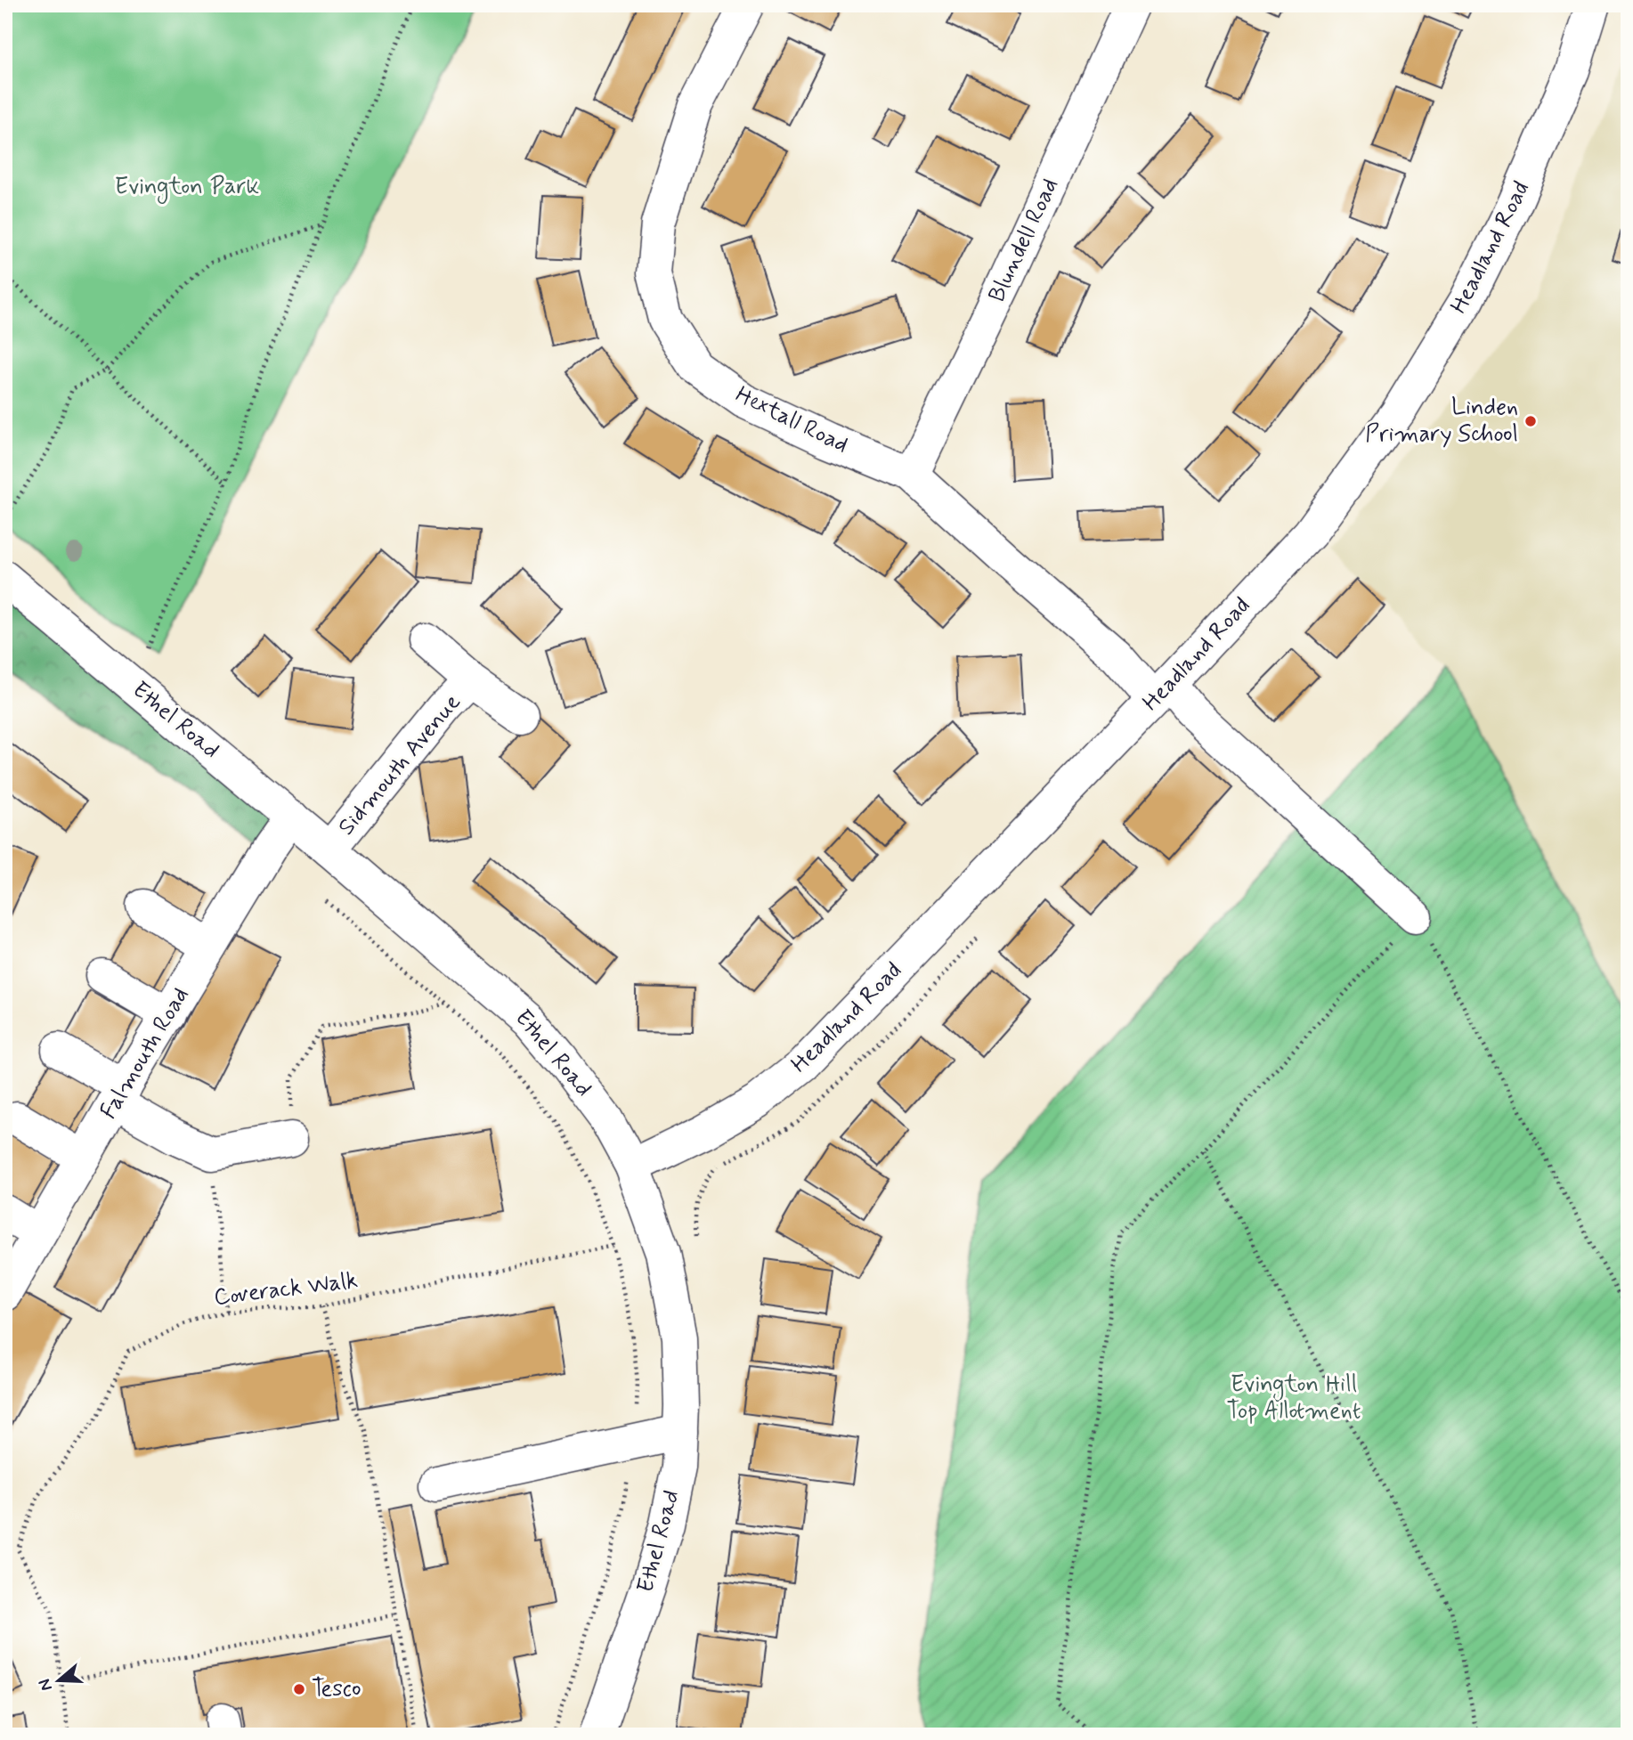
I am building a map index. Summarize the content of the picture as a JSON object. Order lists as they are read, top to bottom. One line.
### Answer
{"streets":{"street":["Blundell Road","Headland Road","Hextall Road","Ethel Road","Sidmouth Avenue","Falmouth Road"],"path":["Coverack Walk"]},"crossings":[["Blundell Road","Hextall Road"],["Headland Road","Hextall Road"],["Headland Road","Ethel Road"],["Ethel Road","Sidmouth Avenue"],["Ethel Road","Falmouth Road"]],"parks":["Evington Park","Evington Hill Top Allotment"],"places":["Linden Primary School","Tesco"],"north":"left"}
